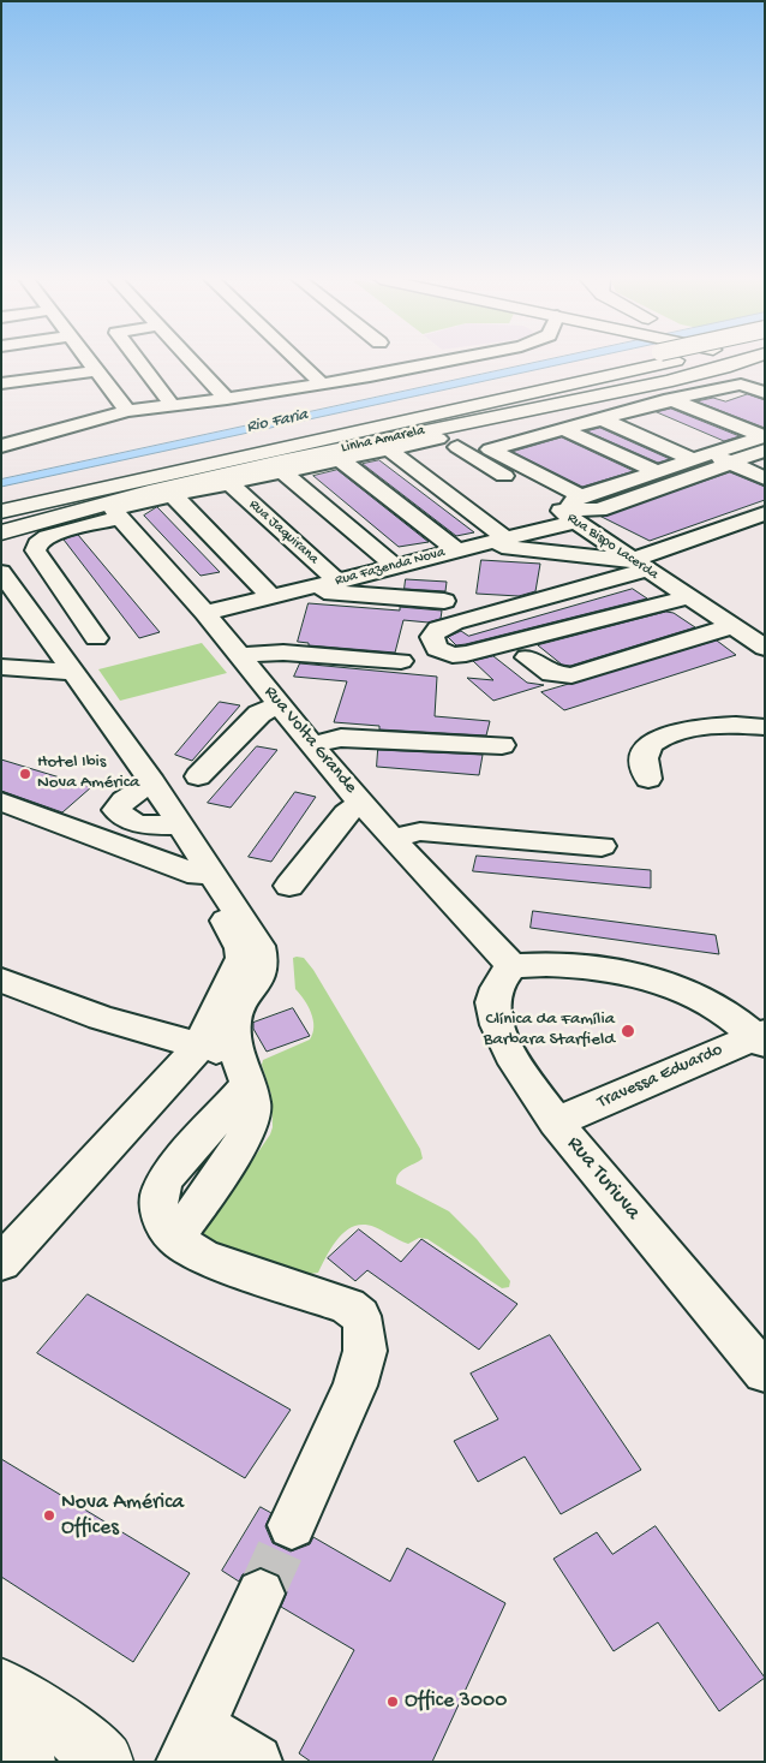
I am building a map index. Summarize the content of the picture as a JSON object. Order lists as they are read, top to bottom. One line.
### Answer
{"streets":{"main road":["Linha Amarela"],"street":["Rua Jaquirana","Rua Bispo Lacerda","Rua Fazenda Nova","Rua Volta Grande","Travessa Eduardo","Rua Turiuva"]},"crossings":[["Rua Jaquirana","Rua Fazenda Nova"],["Rua Bispo Lacerda","Rua Fazenda Nova"],["Rua Fazenda Nova","Rua Volta Grande"],["Rua Volta Grande","Rua Turiuva"],["Travessa Eduardo","Rua Turiuva"]],"water":["Rio Faria"],"places":["Hotel Ibis Nova América","Clínica da Família Barbara Starfield","Nova América Offices","Office 3000"]}
